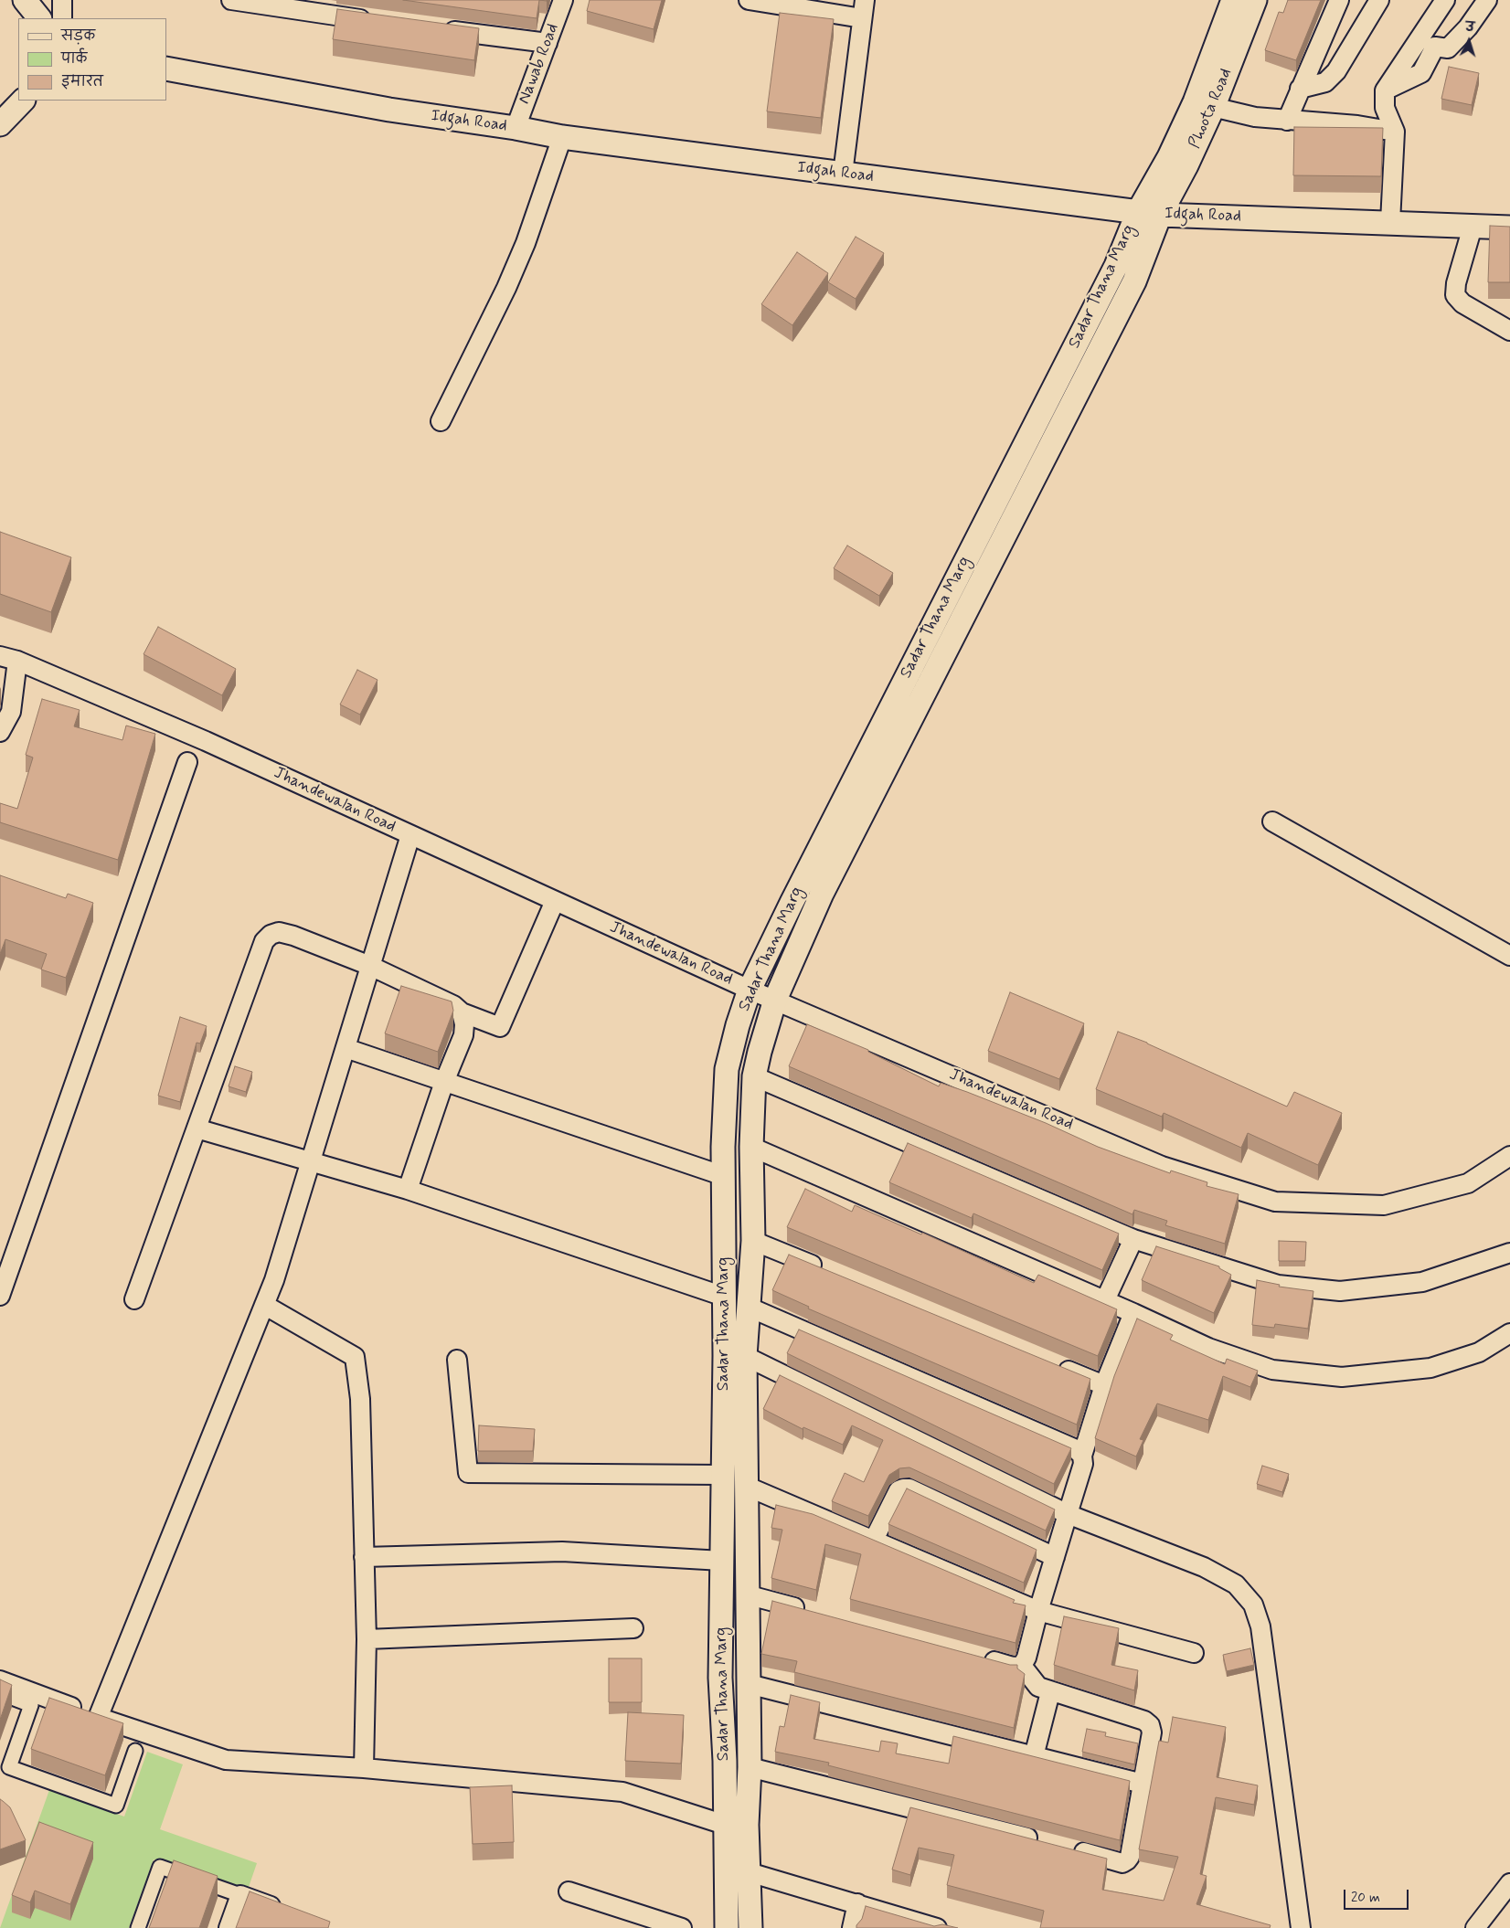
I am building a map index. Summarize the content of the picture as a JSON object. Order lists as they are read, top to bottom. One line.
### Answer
{"streets":{"street":["Nawab Road","Phoota Road","Idgah Road","Sadar Thana Marg","Jhandewalan Road"]},"crossings":[["Nawab Road","Idgah Road"],["Phoota Road","Idgah Road"],["Phoota Road","Sadar Thana Marg"],["Idgah Road","Sadar Thana Marg"],["Sadar Thana Marg","Jhandewalan Road"]],"legend":["सड़क","पार्क","इमारत"],"scale_bar":"20 m","north":"top"}
